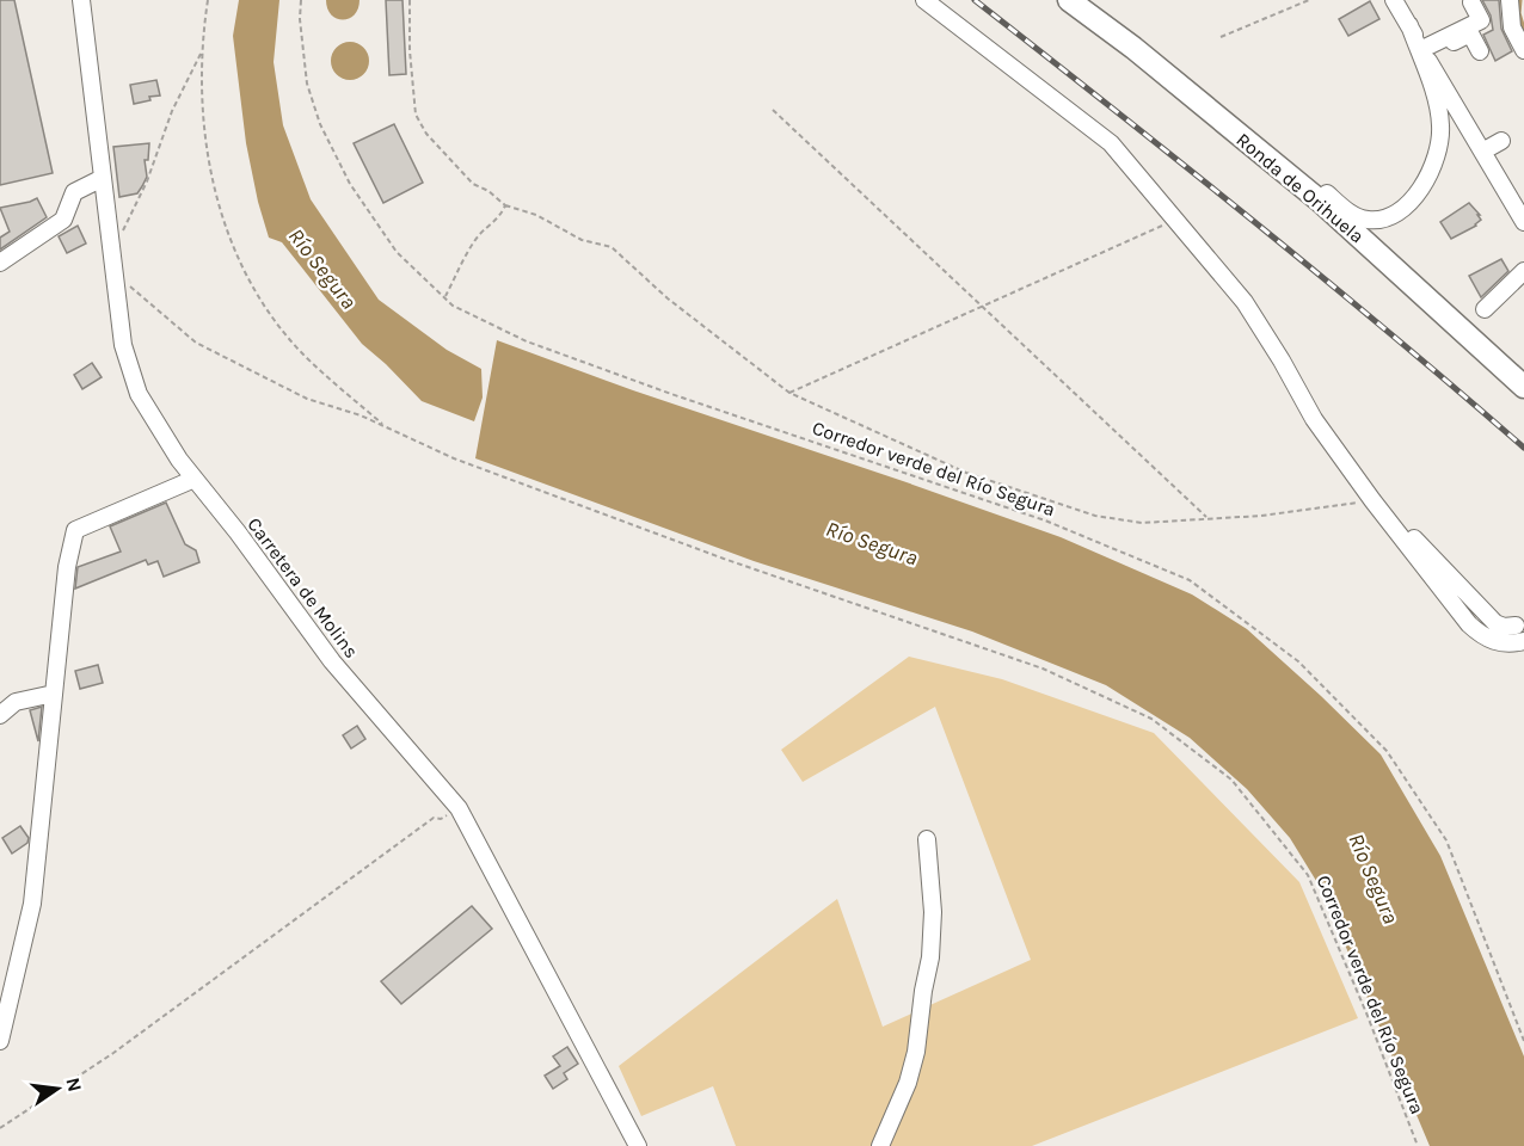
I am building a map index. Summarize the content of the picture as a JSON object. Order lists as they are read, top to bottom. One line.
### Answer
{"streets":{"main road":["Ronda de Orihuela"],"street":["Carretera de Molins"],"path":["Corredor verde del Río Segura"]},"crossings":[["Corredor verde del Río Segura","Carretera de Molins"]],"water":["Río Segura"],"north":"right"}
